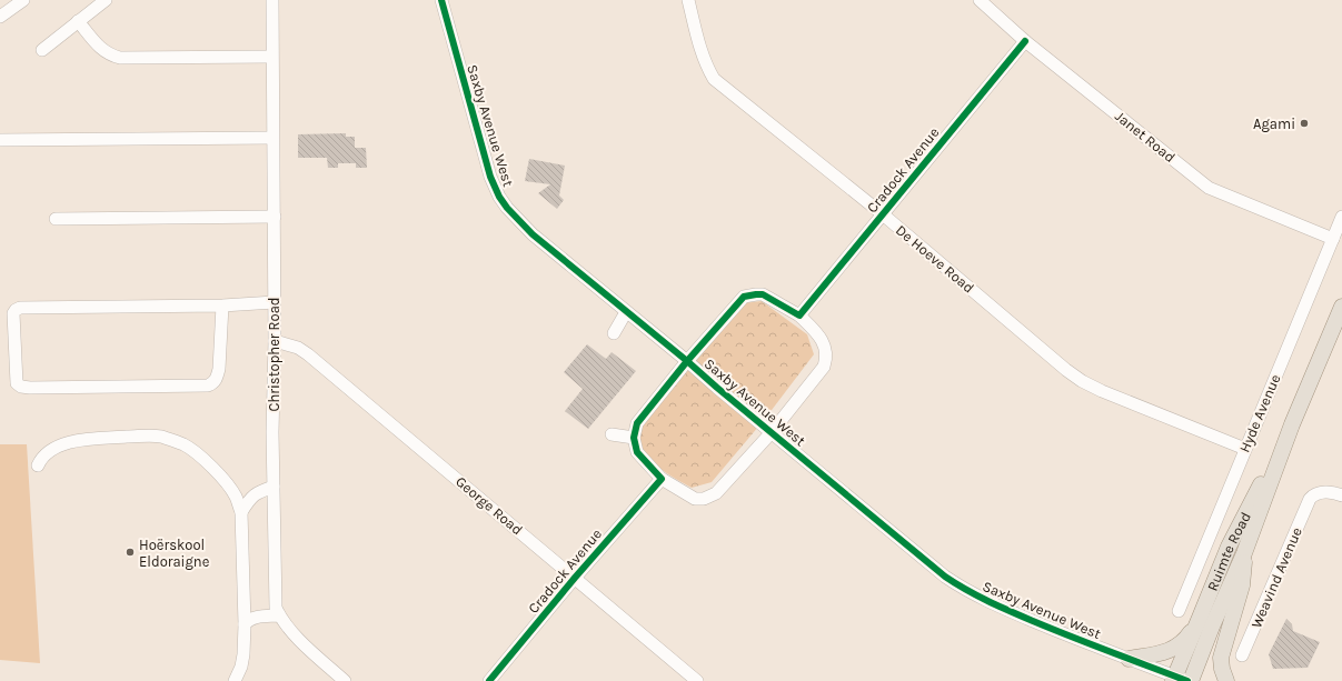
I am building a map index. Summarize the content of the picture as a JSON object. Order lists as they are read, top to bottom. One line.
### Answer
{"streets":{"main road":["Ruimte Road"],"street":["Saxby Avenue West","Janet Road","Cradock Avenue","De Hoeve Road","Christopher Road","Hyde Avenue","George Road","Weavind Avenue"]},"crossings":[["Saxby Avenue West","Ruimte Road"],["Janet Road","Cradock Avenue"],["Janet Road","Hyde Avenue"],["Cradock Avenue","De Hoeve Road"],["Cradock Avenue","George Road"],["De Hoeve Road","Hyde Avenue"],["Christopher Road","George Road"]],"places":["Agami","Hoërskool Eldoraigne"]}
